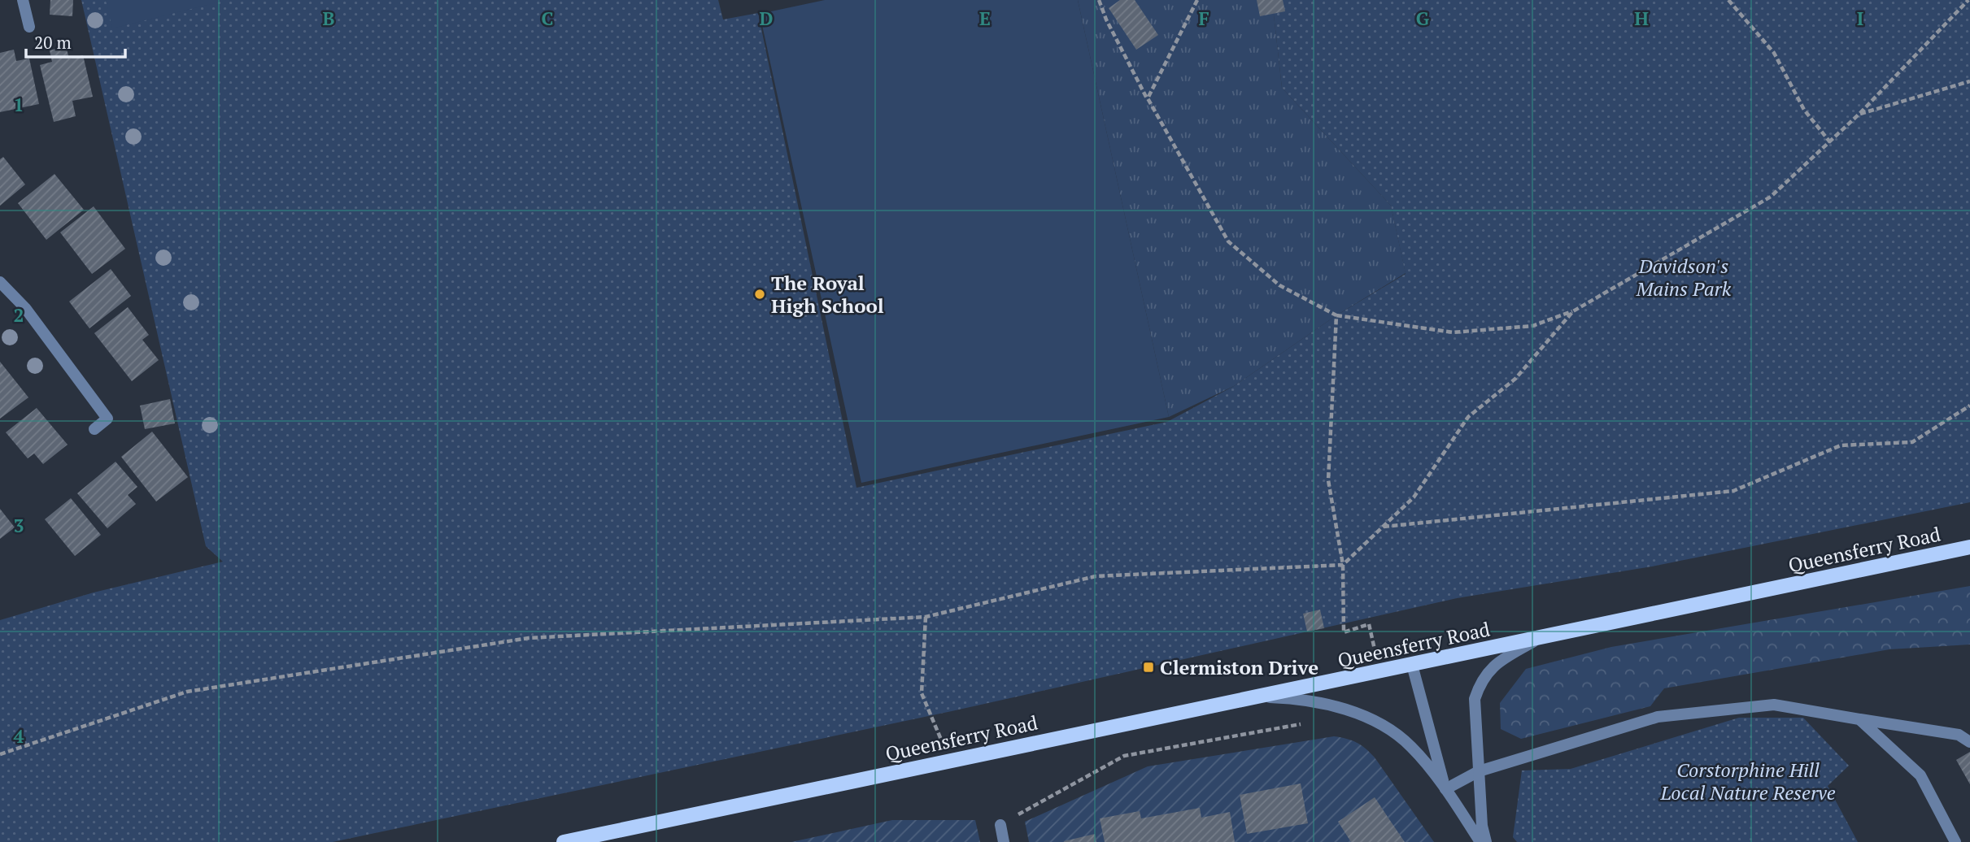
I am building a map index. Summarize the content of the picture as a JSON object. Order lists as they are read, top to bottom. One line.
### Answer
{"streets":{"main road":["Queensferry Road"]},"parks":["Davidson's Mains Park","Corstorphine Hill Local Nature Reserve"],"places":{"other":["The Royal High School"],"transit":["Clermiston Drive"]},"scale_bar":"20 m","grid":{"columns":["B","C","D","E","F","G","H","I"],"rows":["1","2","3","4"]}}
